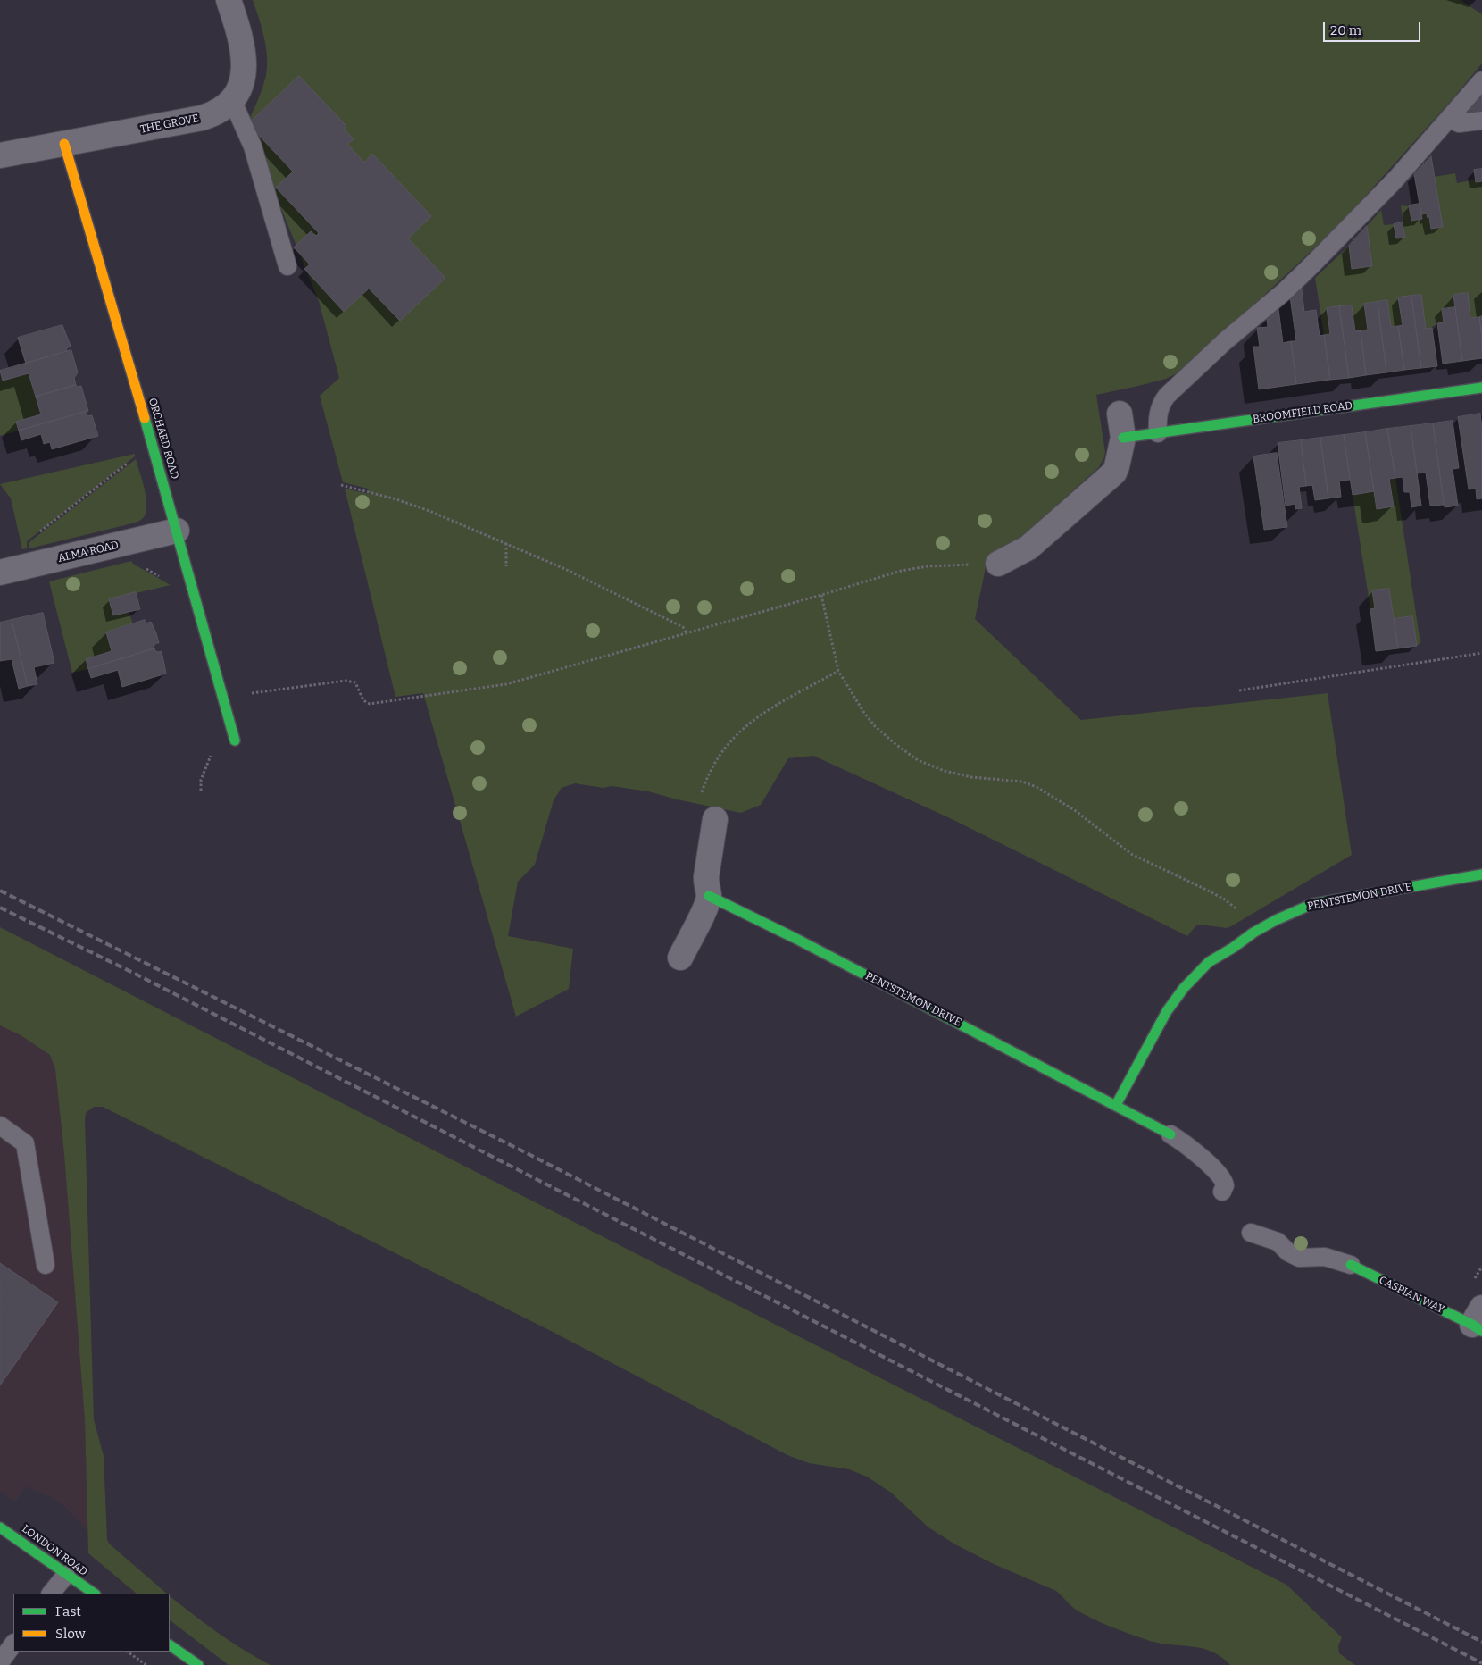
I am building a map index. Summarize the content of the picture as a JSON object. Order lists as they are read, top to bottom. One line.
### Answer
{"streets":{"street":["THE GROVE","BROOMFIELD ROAD","ORCHARD ROAD","ALMA ROAD","PENTSTEMON DRIVE","CASPIAN WAY","LONDON ROAD"]},"crossings":[["THE GROVE","ORCHARD ROAD"],["ORCHARD ROAD","ALMA ROAD"]],"legend":["Fast","Slow"],"scale_bar":"20 m"}
